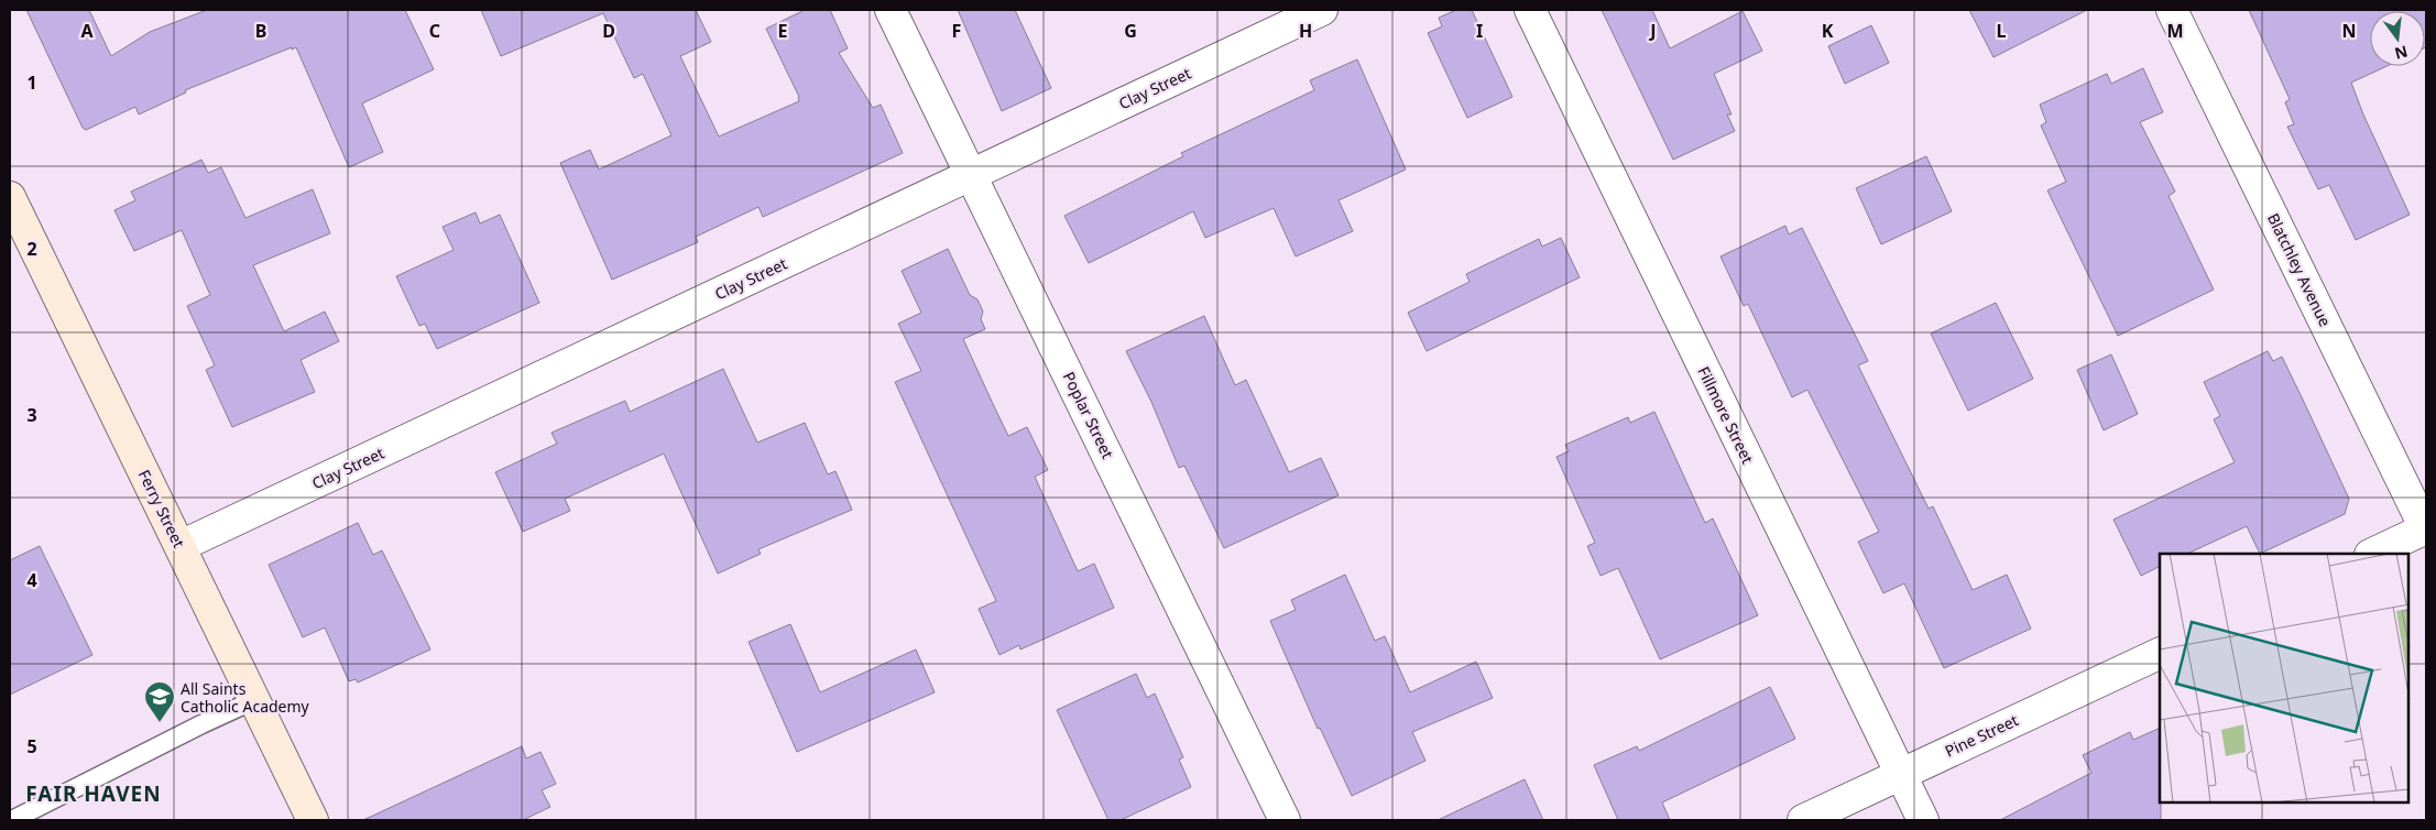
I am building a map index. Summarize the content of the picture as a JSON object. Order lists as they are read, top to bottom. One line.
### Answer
{"streets":{"main road":["Ferry Street"],"street":["Clay Street","Blatchley Avenue","Poplar Street","Fillmore Street","Pine Street"]},"crossings":[["Clay Street","Poplar Street"],["Clay Street","Ferry Street"],["Fillmore Street","Pine Street"]],"districts":["FAIR HAVEN"],"places":{"school or university":["All Saints Catholic Academy"]},"north":"bottom","grid":{"columns":["A","B","C","D","E","F","G","H","I","J","K","L","M","N"],"rows":["1","2","3","4","5"]}}
